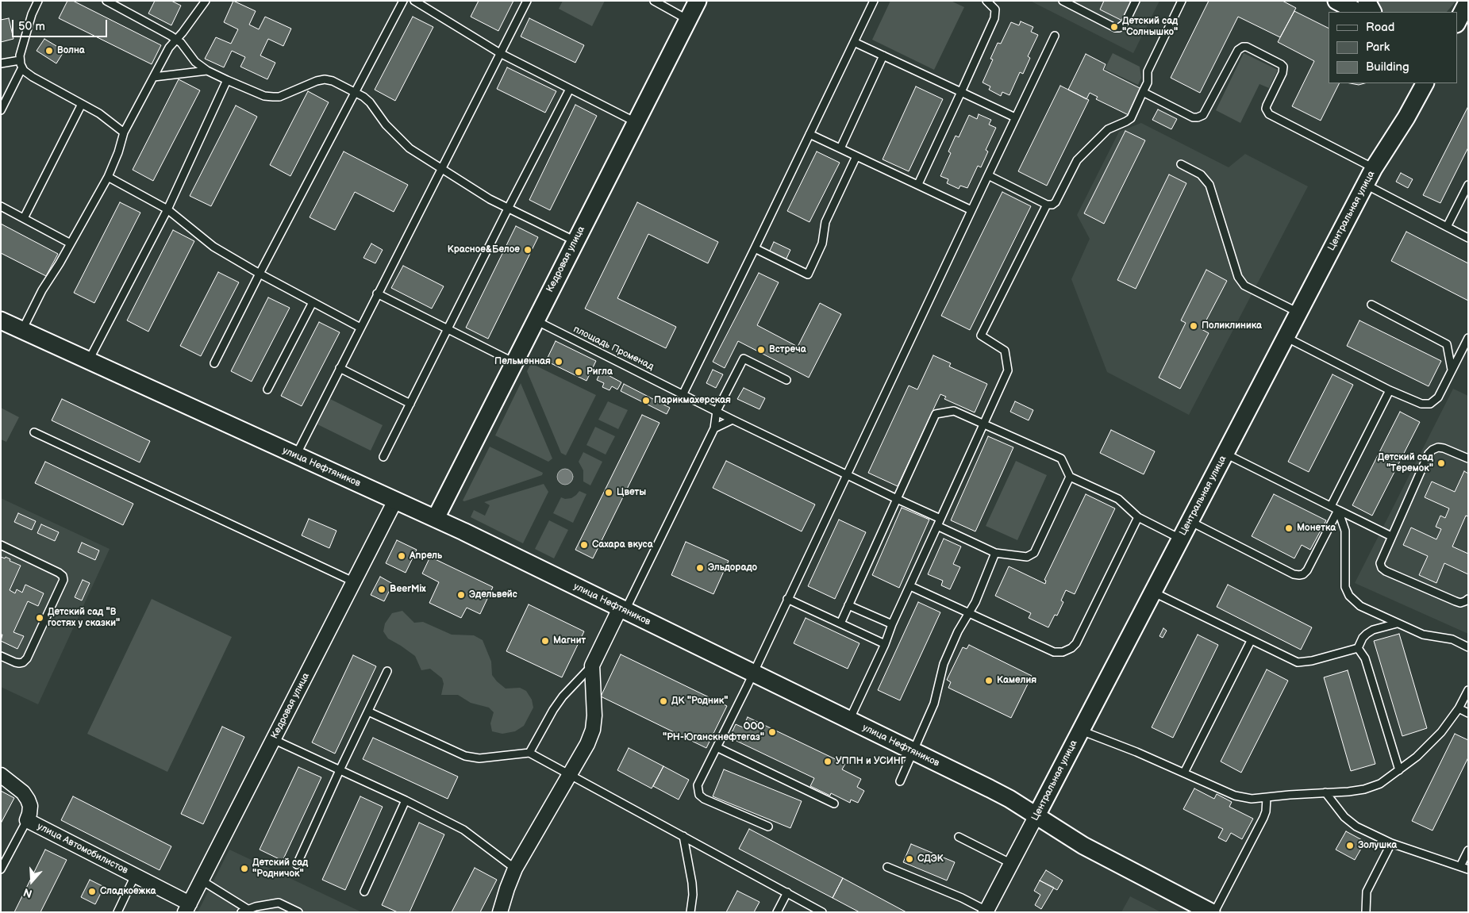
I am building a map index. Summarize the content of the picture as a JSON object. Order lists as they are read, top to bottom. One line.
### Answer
{"streets":{"street":["Центральная улица","Кедровая улица","улица Нефтяников","улица Автомобилистов"],"lane":["площадь Променад"]},"crossings":[["Центральная улица","улица Нефтяников"],["Кедровая улица","площадь Променад"],["Кедровая улица","улица Нефтяников"],["Кедровая улица","улица Автомобилистов"]],"places":["Детский сад \"Солнышко\"","Волна","Красное&Белое","Поликлиника","Встреча","Пельменная","Ригла","Парикмахерская","Детский сад \"Теремок\"","Цветы","Монетка","Сахара вкуса","Апрель","Эльдорадо","BeerMix","Эдельвейс","Детский сад \"В гостях у сказки\"","Магнит","Камелия","ДК \"Родник\"","ООО \"РН-Юганскнефтегаз\"","УППН и УСИНГ","Золушка","СДЭК","Детский сад \"Родничок\"","Сладкоежка"],"legend":["Road","Park","Building"],"scale_bar":"50 m","north":"bottom"}
